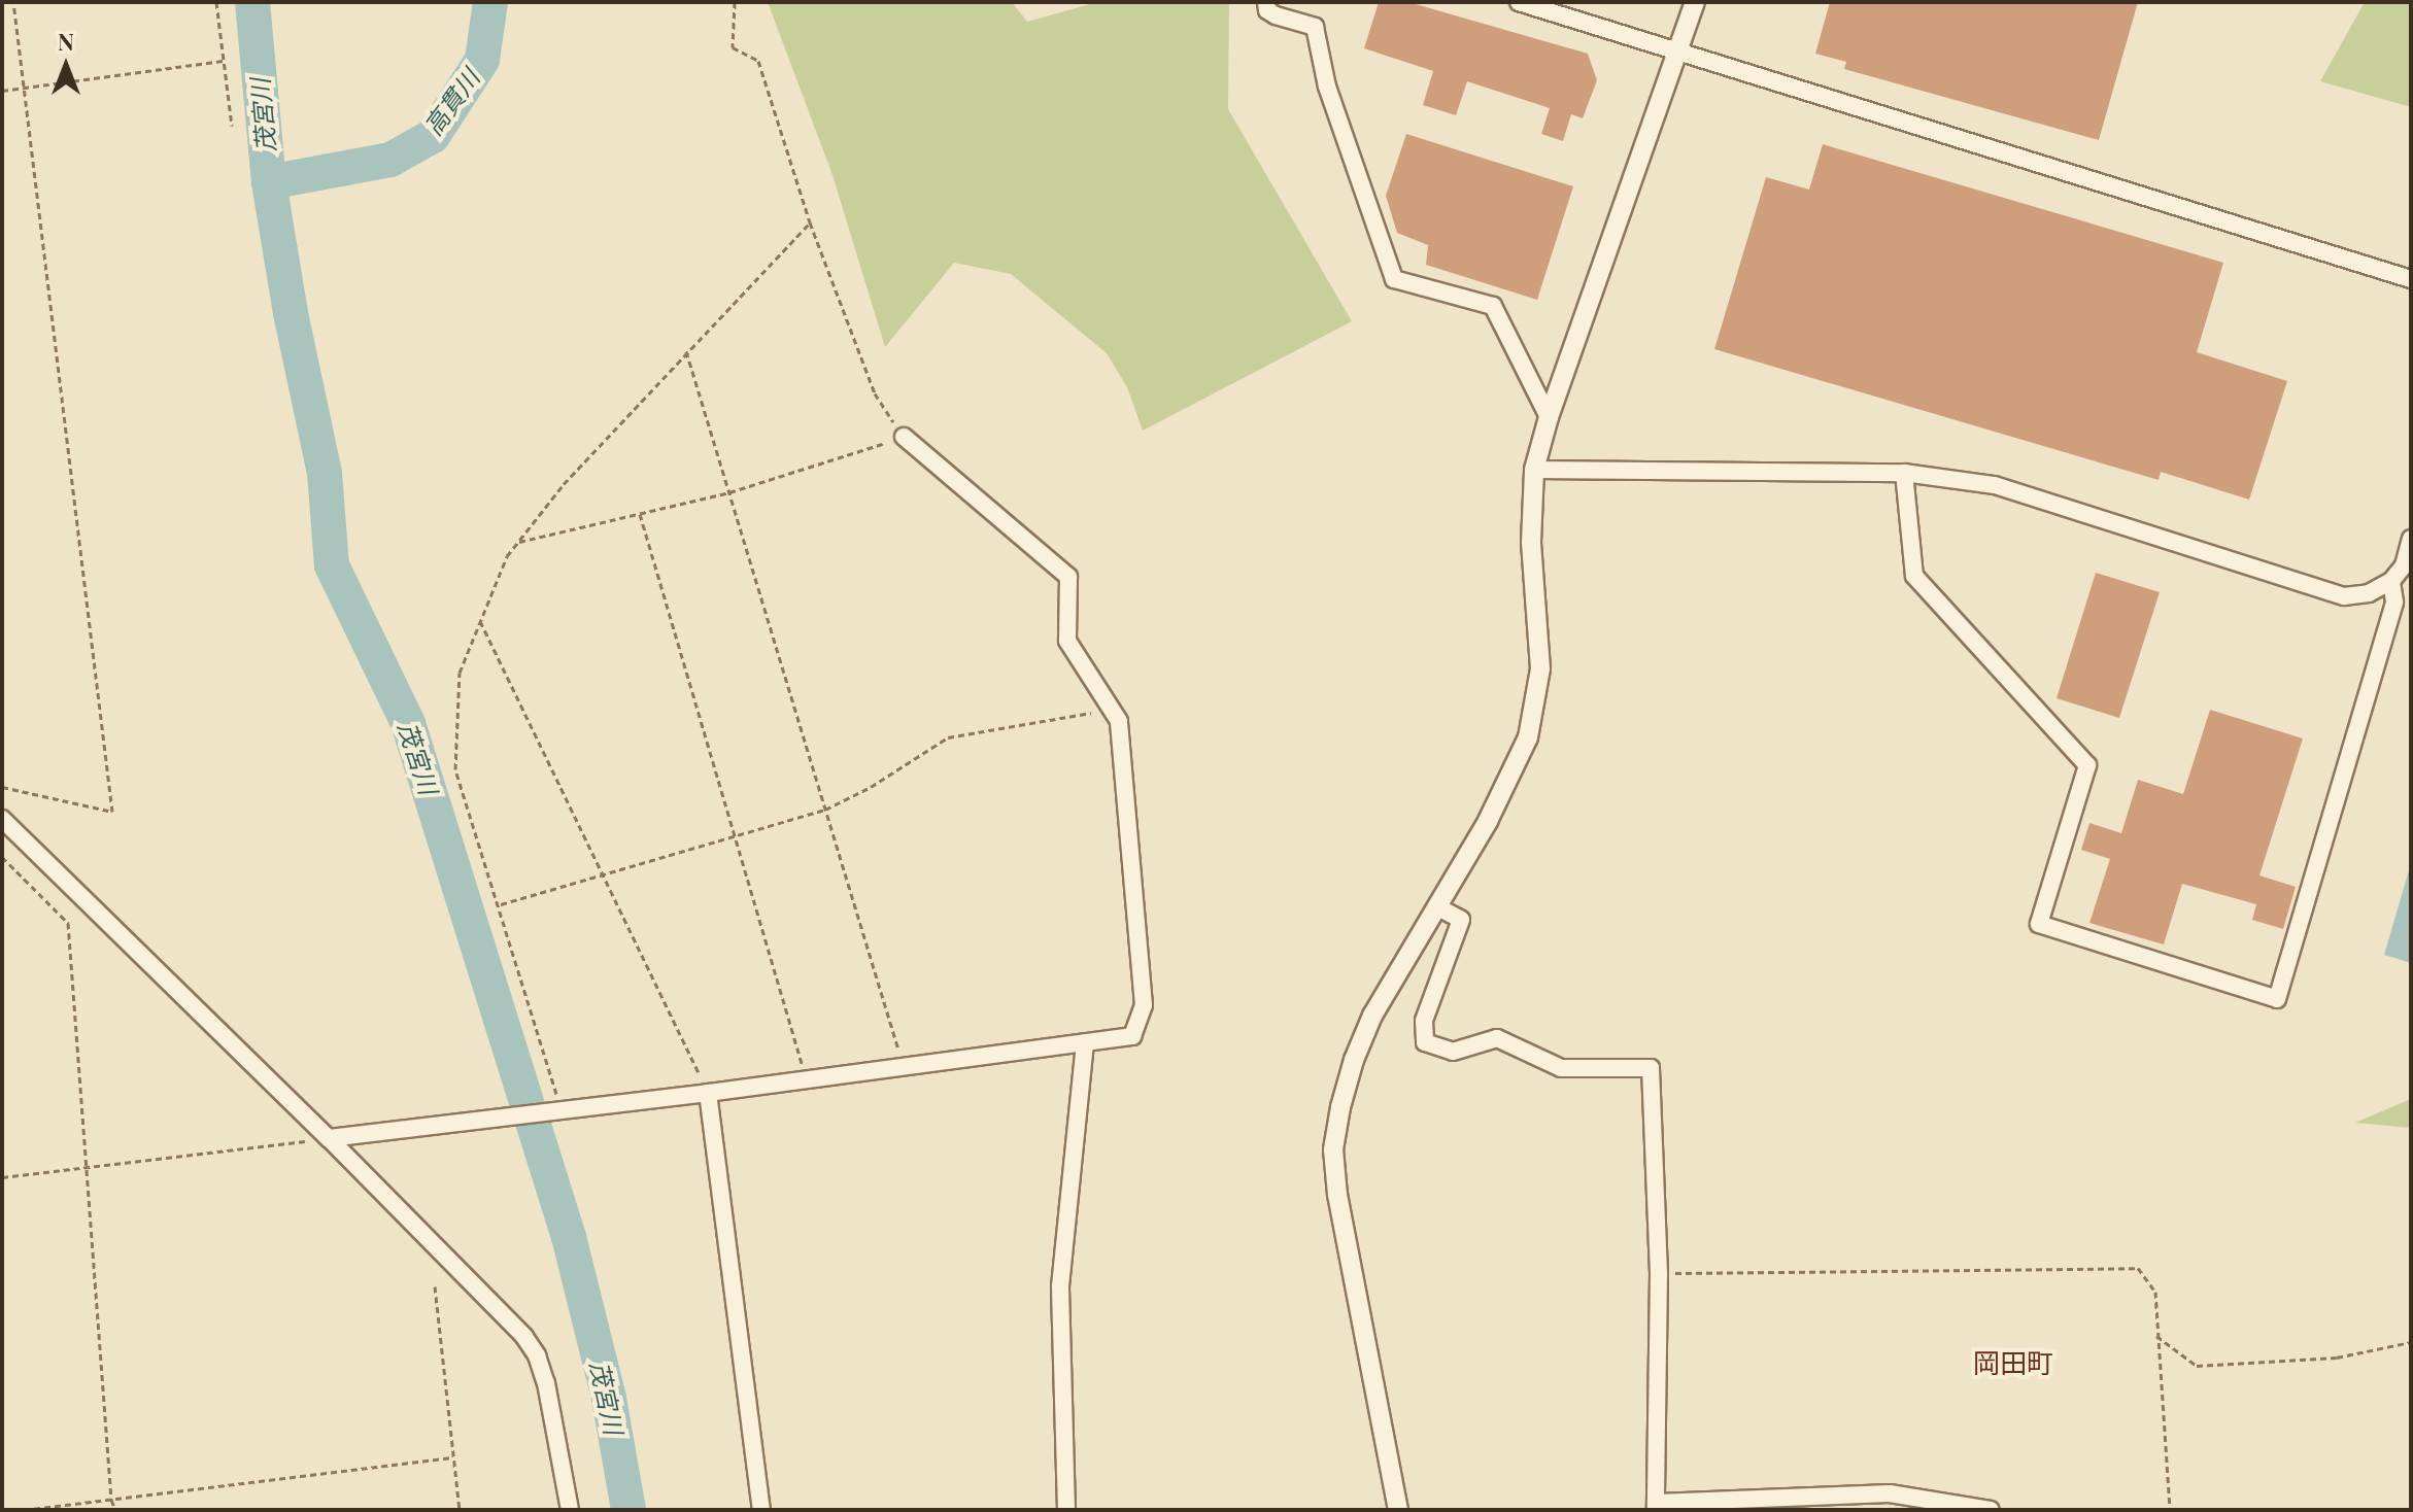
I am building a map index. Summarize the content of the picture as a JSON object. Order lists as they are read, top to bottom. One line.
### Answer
{"districts":["岡田町"],"water":["高貫川","茂宮川"],"north":"top"}
